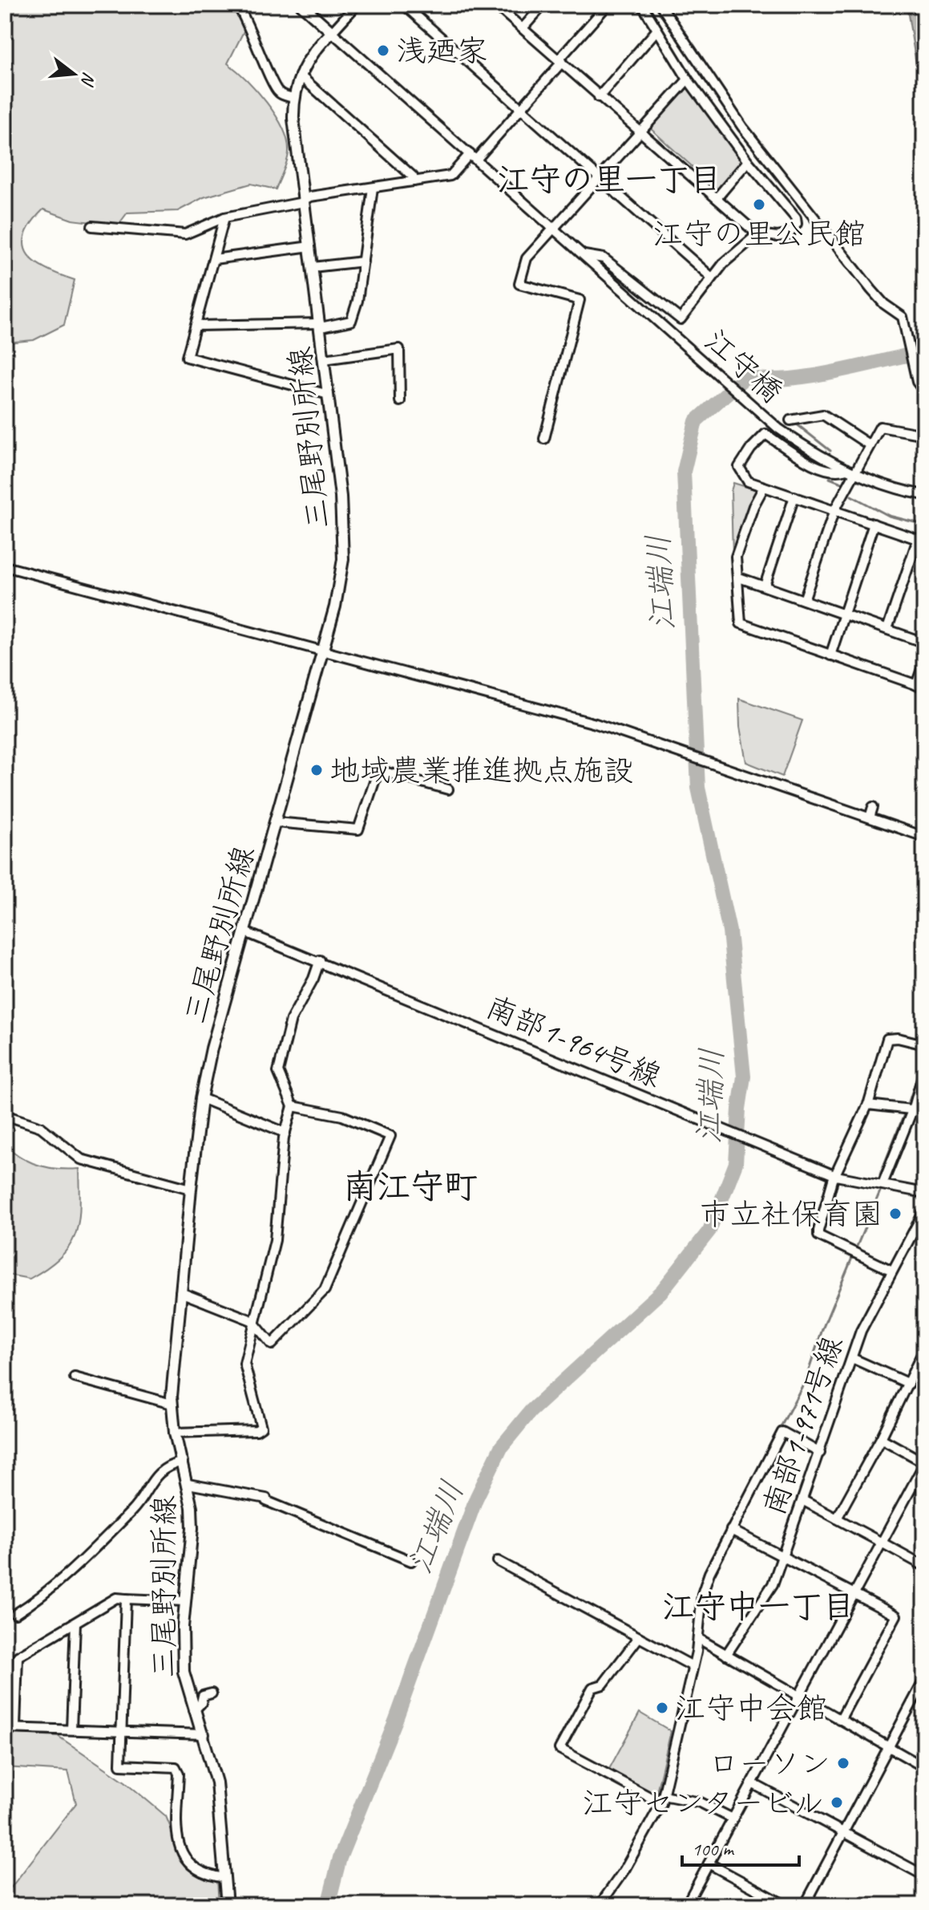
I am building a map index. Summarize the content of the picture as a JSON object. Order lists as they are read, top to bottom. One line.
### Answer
{"streets":{"main road":["三尾野別所線"],"street":["江守橋","南部1-964号線","南部1-971号線"]},"crossings":[["江守橋","三尾野別所線"],["三尾野別所線","南部1-964号線"]],"districts":["江守の里一丁目","南江守町","江守中一丁目"],"water":["江端川"],"places":["浅廼家","江守の里公民館","地域農業推進拠点施設","市立社保育園","江守中会館","ローソン","江守センタービル"],"scale_bar":"100 m","north":"right"}
